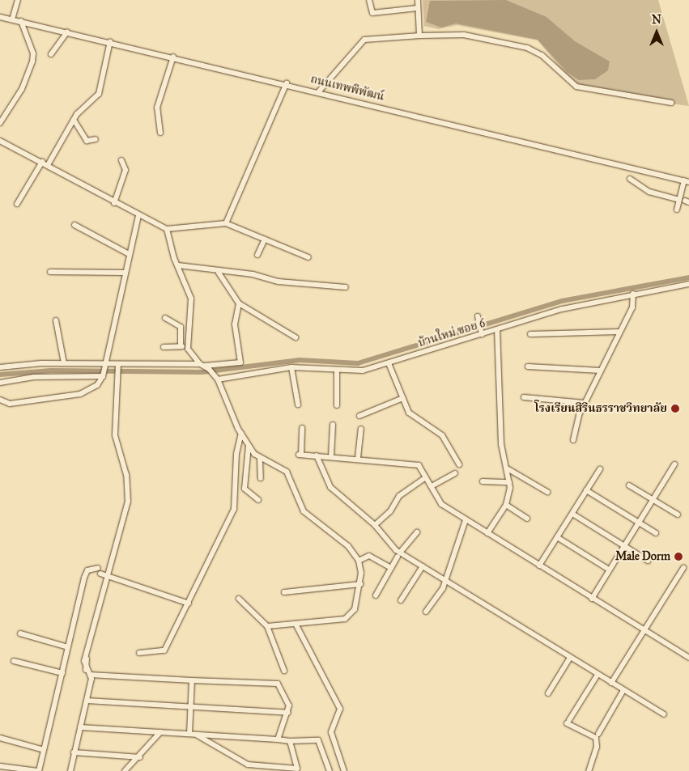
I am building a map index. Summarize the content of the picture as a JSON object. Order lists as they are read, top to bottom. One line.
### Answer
{"streets":{"street":["ถนนเทพพิพัฒน์","บ้านใหม่ ซอย 6"]},"places":["โรงเรียนสิรินธรราชวิทยาลัย","Male Dorm"],"north":"top"}
